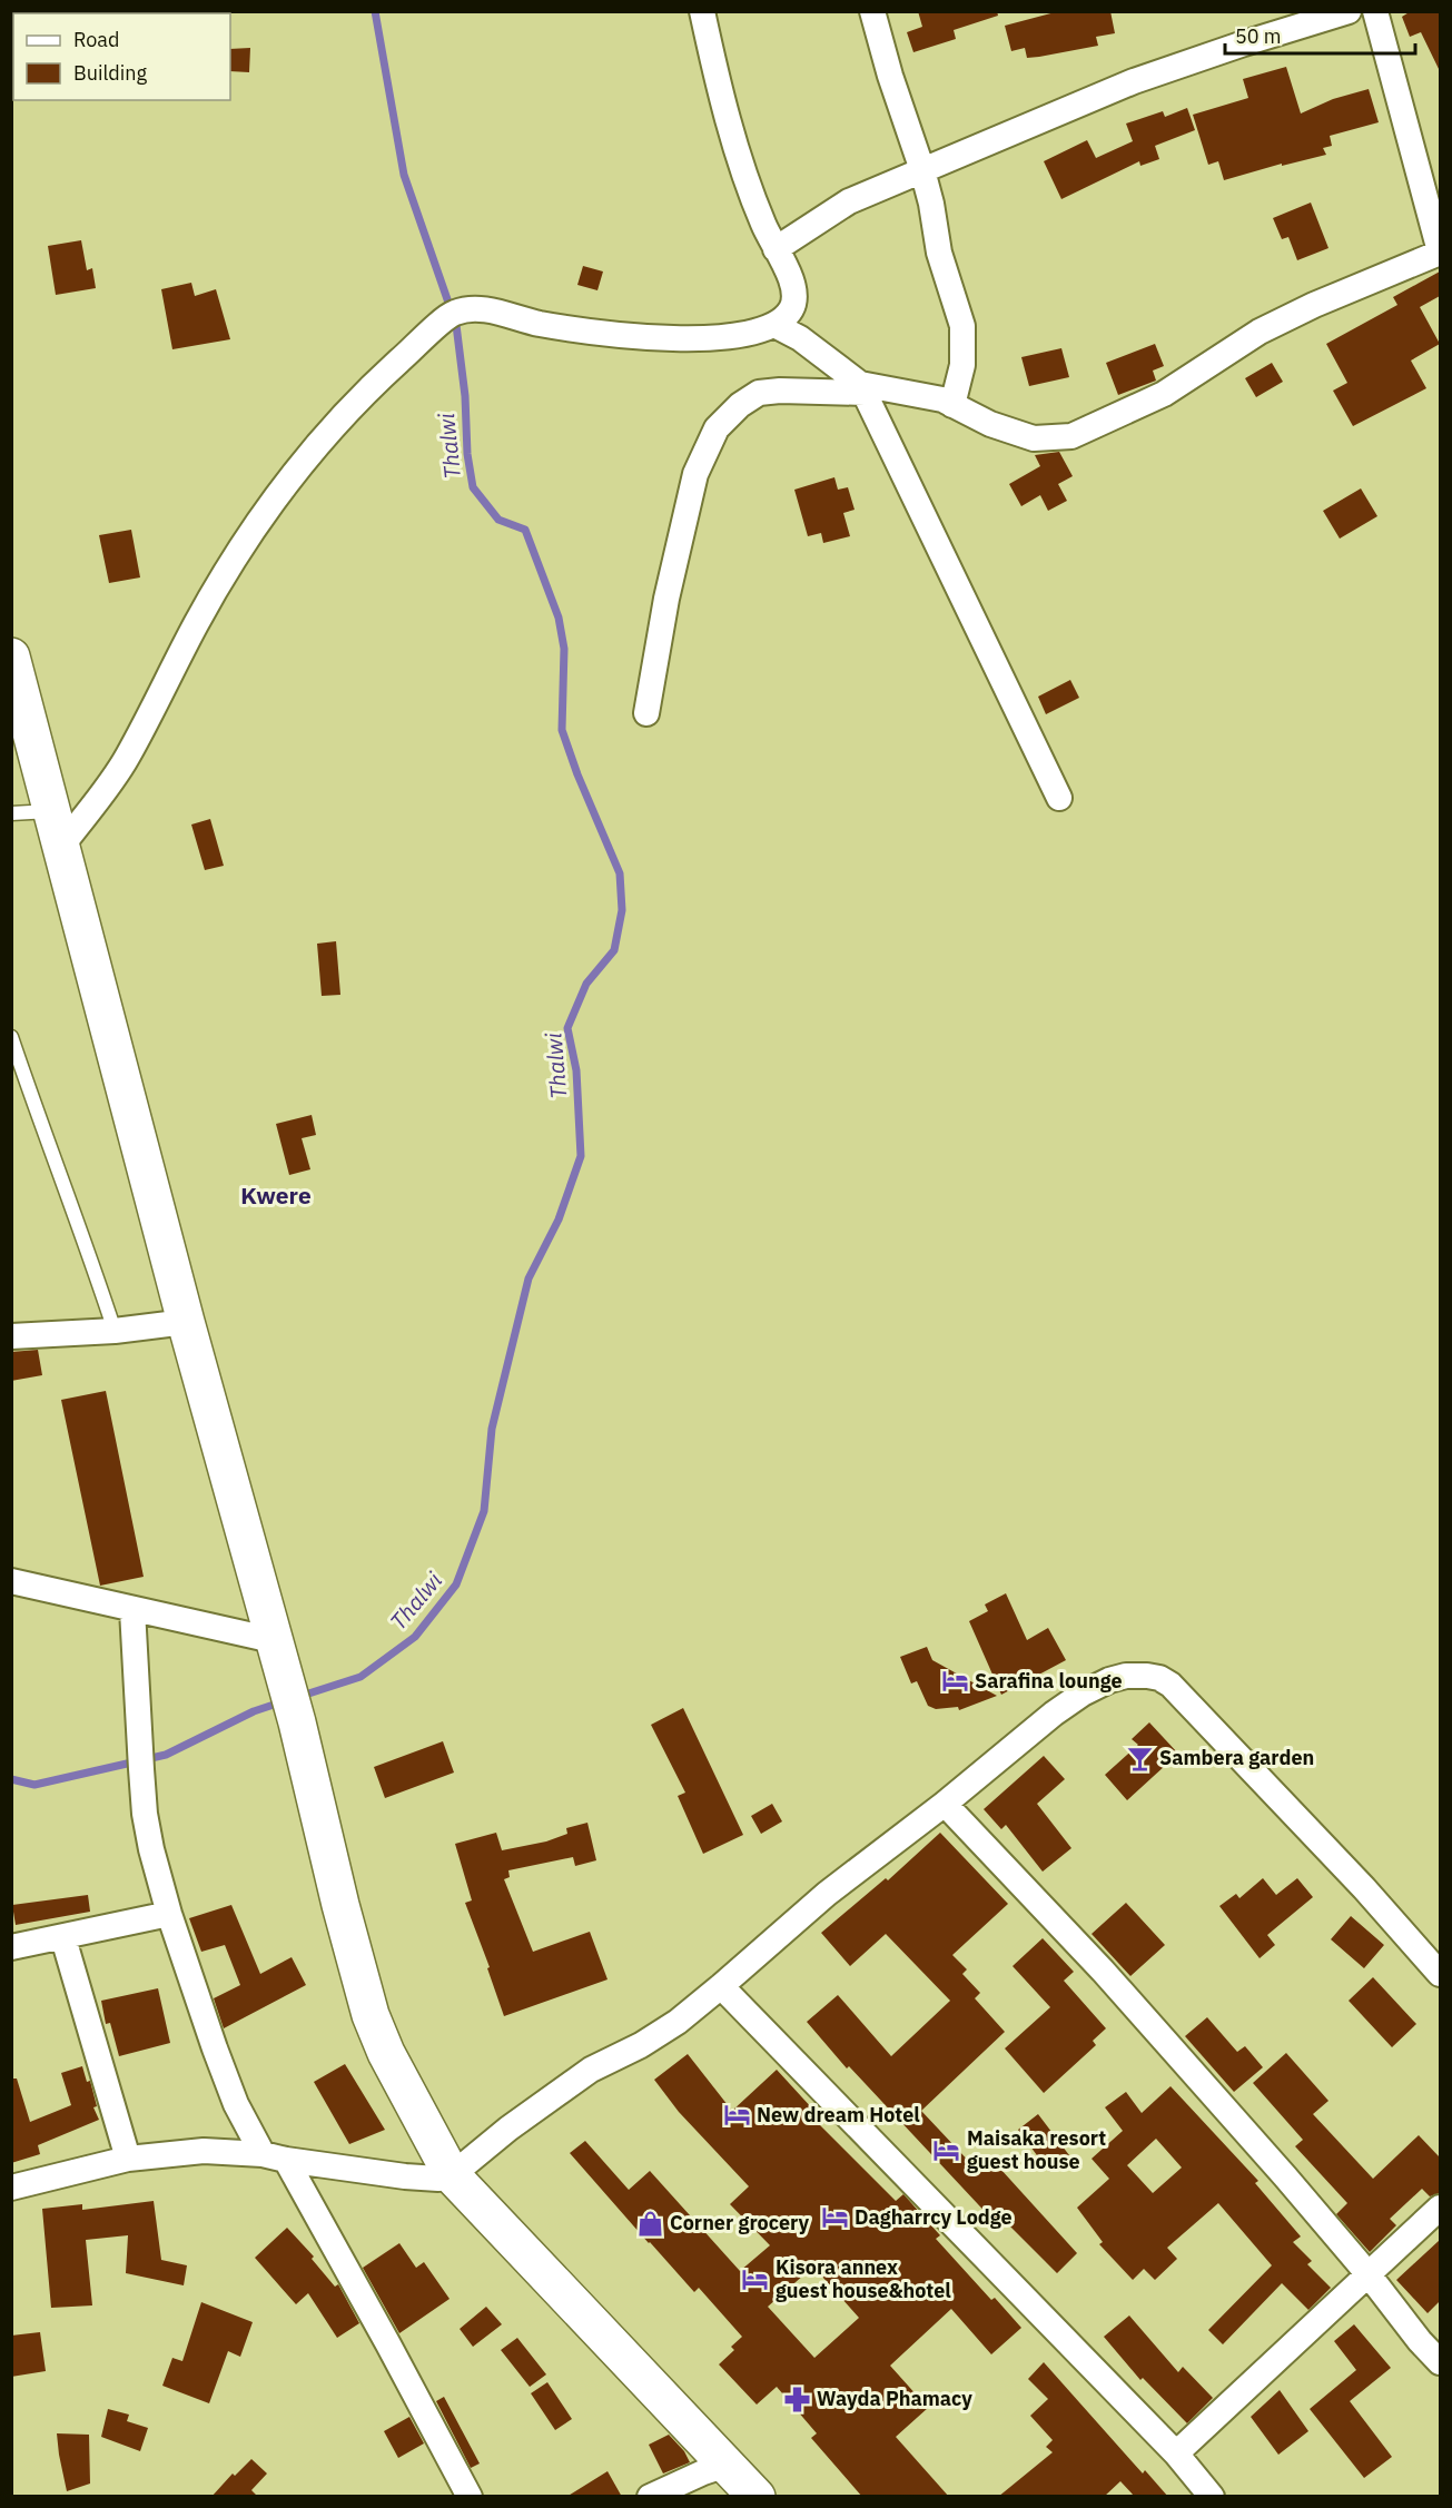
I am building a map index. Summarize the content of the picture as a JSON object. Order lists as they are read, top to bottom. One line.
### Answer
{"districts":["Kwere"],"water":["Thalwi"],"places":{"hotel":["Sarafina lounge","New dream Hotel","Maisaka resort guest house","Dagharrcy Lodge","Kisora annex guest house&hotel"],"bar":["Sambera garden"],"shop":["Corner grocery"],"pharmacy":["Wayda Phamacy"]},"legend":["Road","Building"],"scale_bar":"50 m"}
